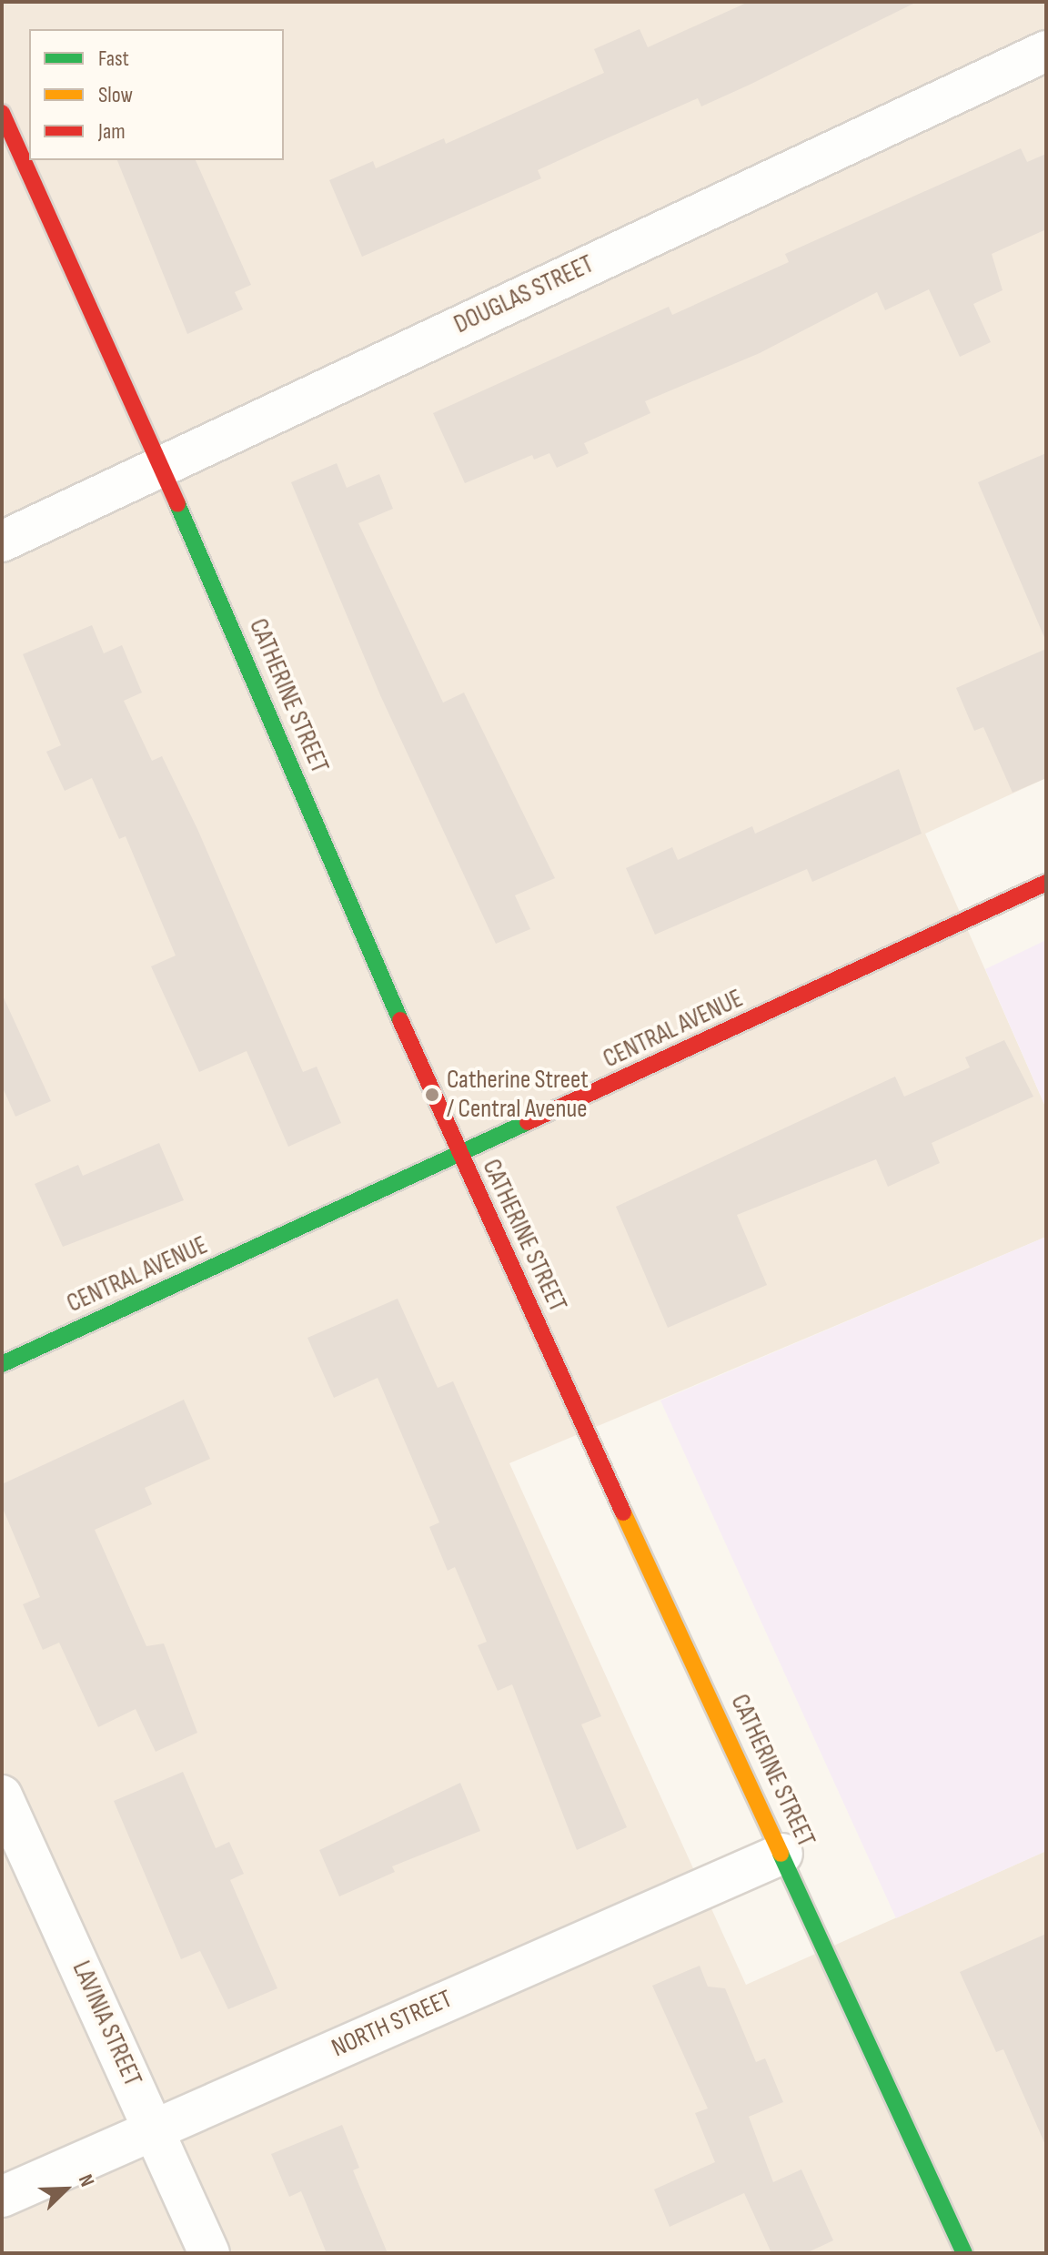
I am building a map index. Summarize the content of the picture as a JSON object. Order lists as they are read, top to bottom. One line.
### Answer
{"streets":{"street":["DOUGLAS STREET","CATHERINE STREET","CENTRAL AVENUE","LAVINIA STREET","NORTH STREET"]},"crossings":[["DOUGLAS STREET","CATHERINE STREET"],["CATHERINE STREET","CENTRAL AVENUE"],["CATHERINE STREET","NORTH STREET"],["LAVINIA STREET","NORTH STREET"]],"places":["Catherine Street / Central Avenue"],"legend":["Fast","Slow","Jam"],"north":"top right"}
